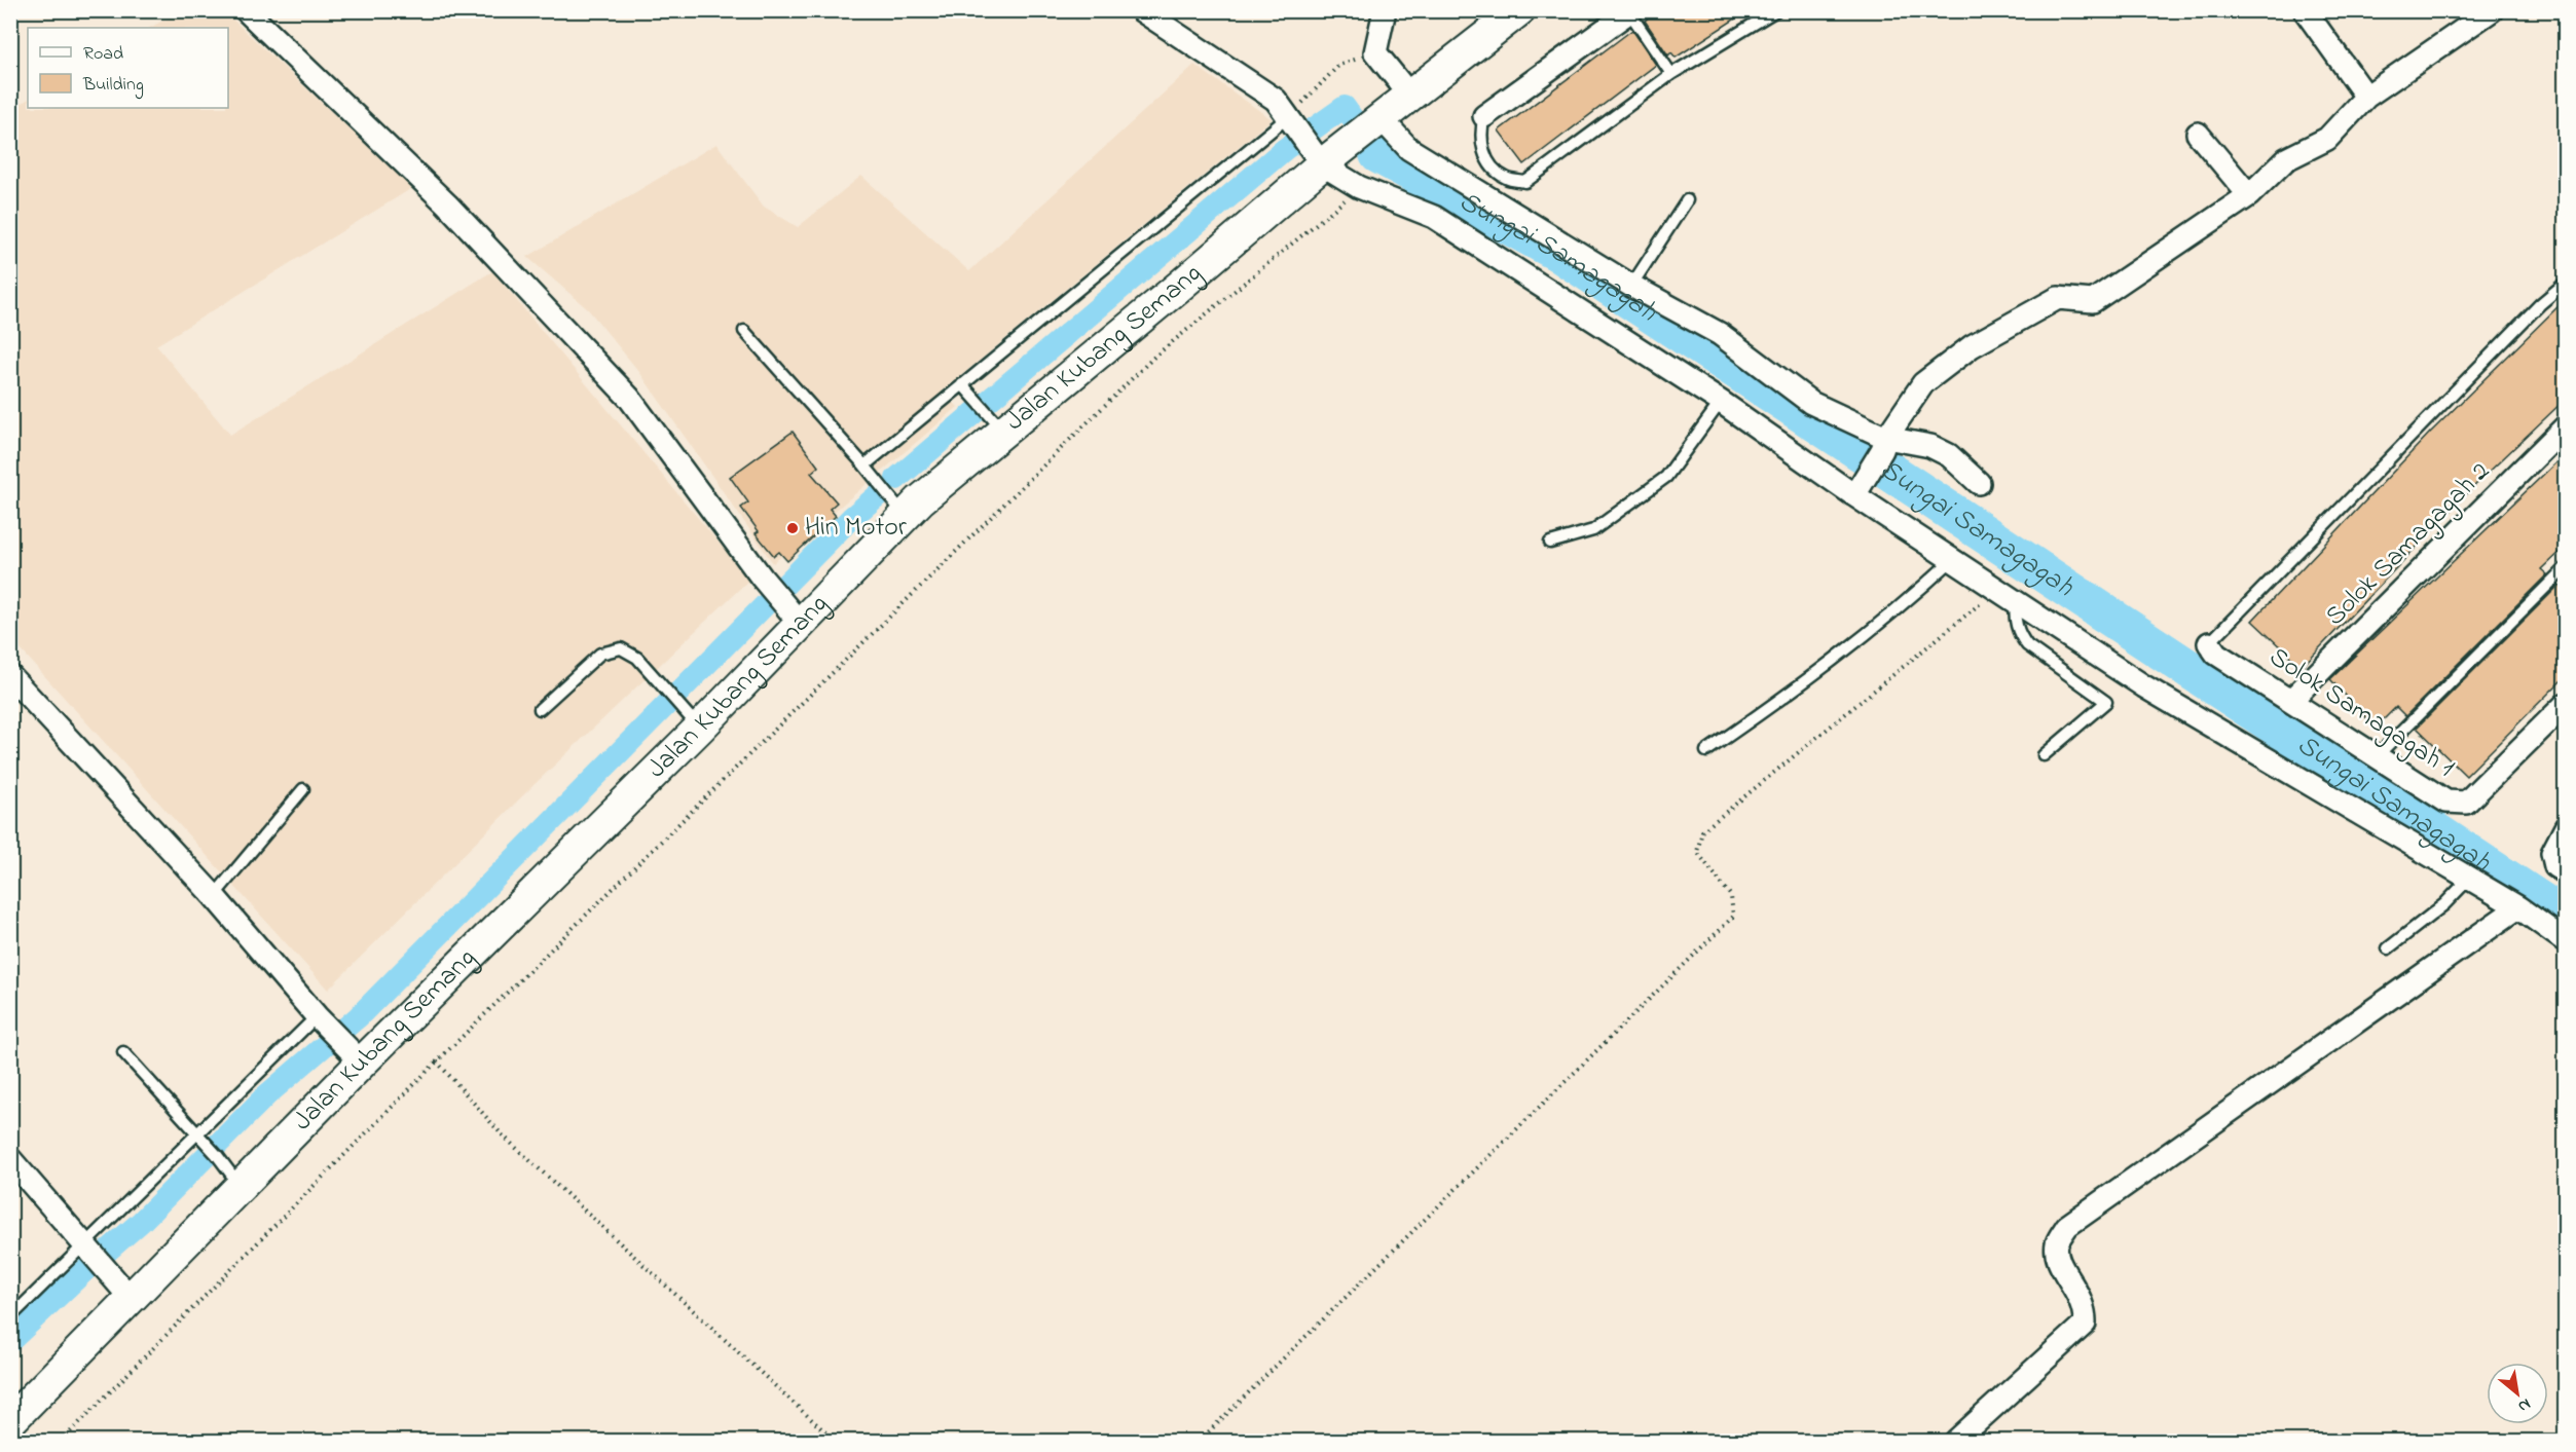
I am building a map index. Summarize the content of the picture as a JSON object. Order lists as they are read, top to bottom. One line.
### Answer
{"streets":{"main road":["Jalan Kubang Semang"],"street":["Solok Samagagah 2","Solok Samagagah 1"]},"crossings":[["Solok Samagagah 2","Solok Samagagah 1"]],"water":["Sungai Samagagah"],"places":["Hin Motor"],"legend":["Road","Building"],"north":"bottom right"}
